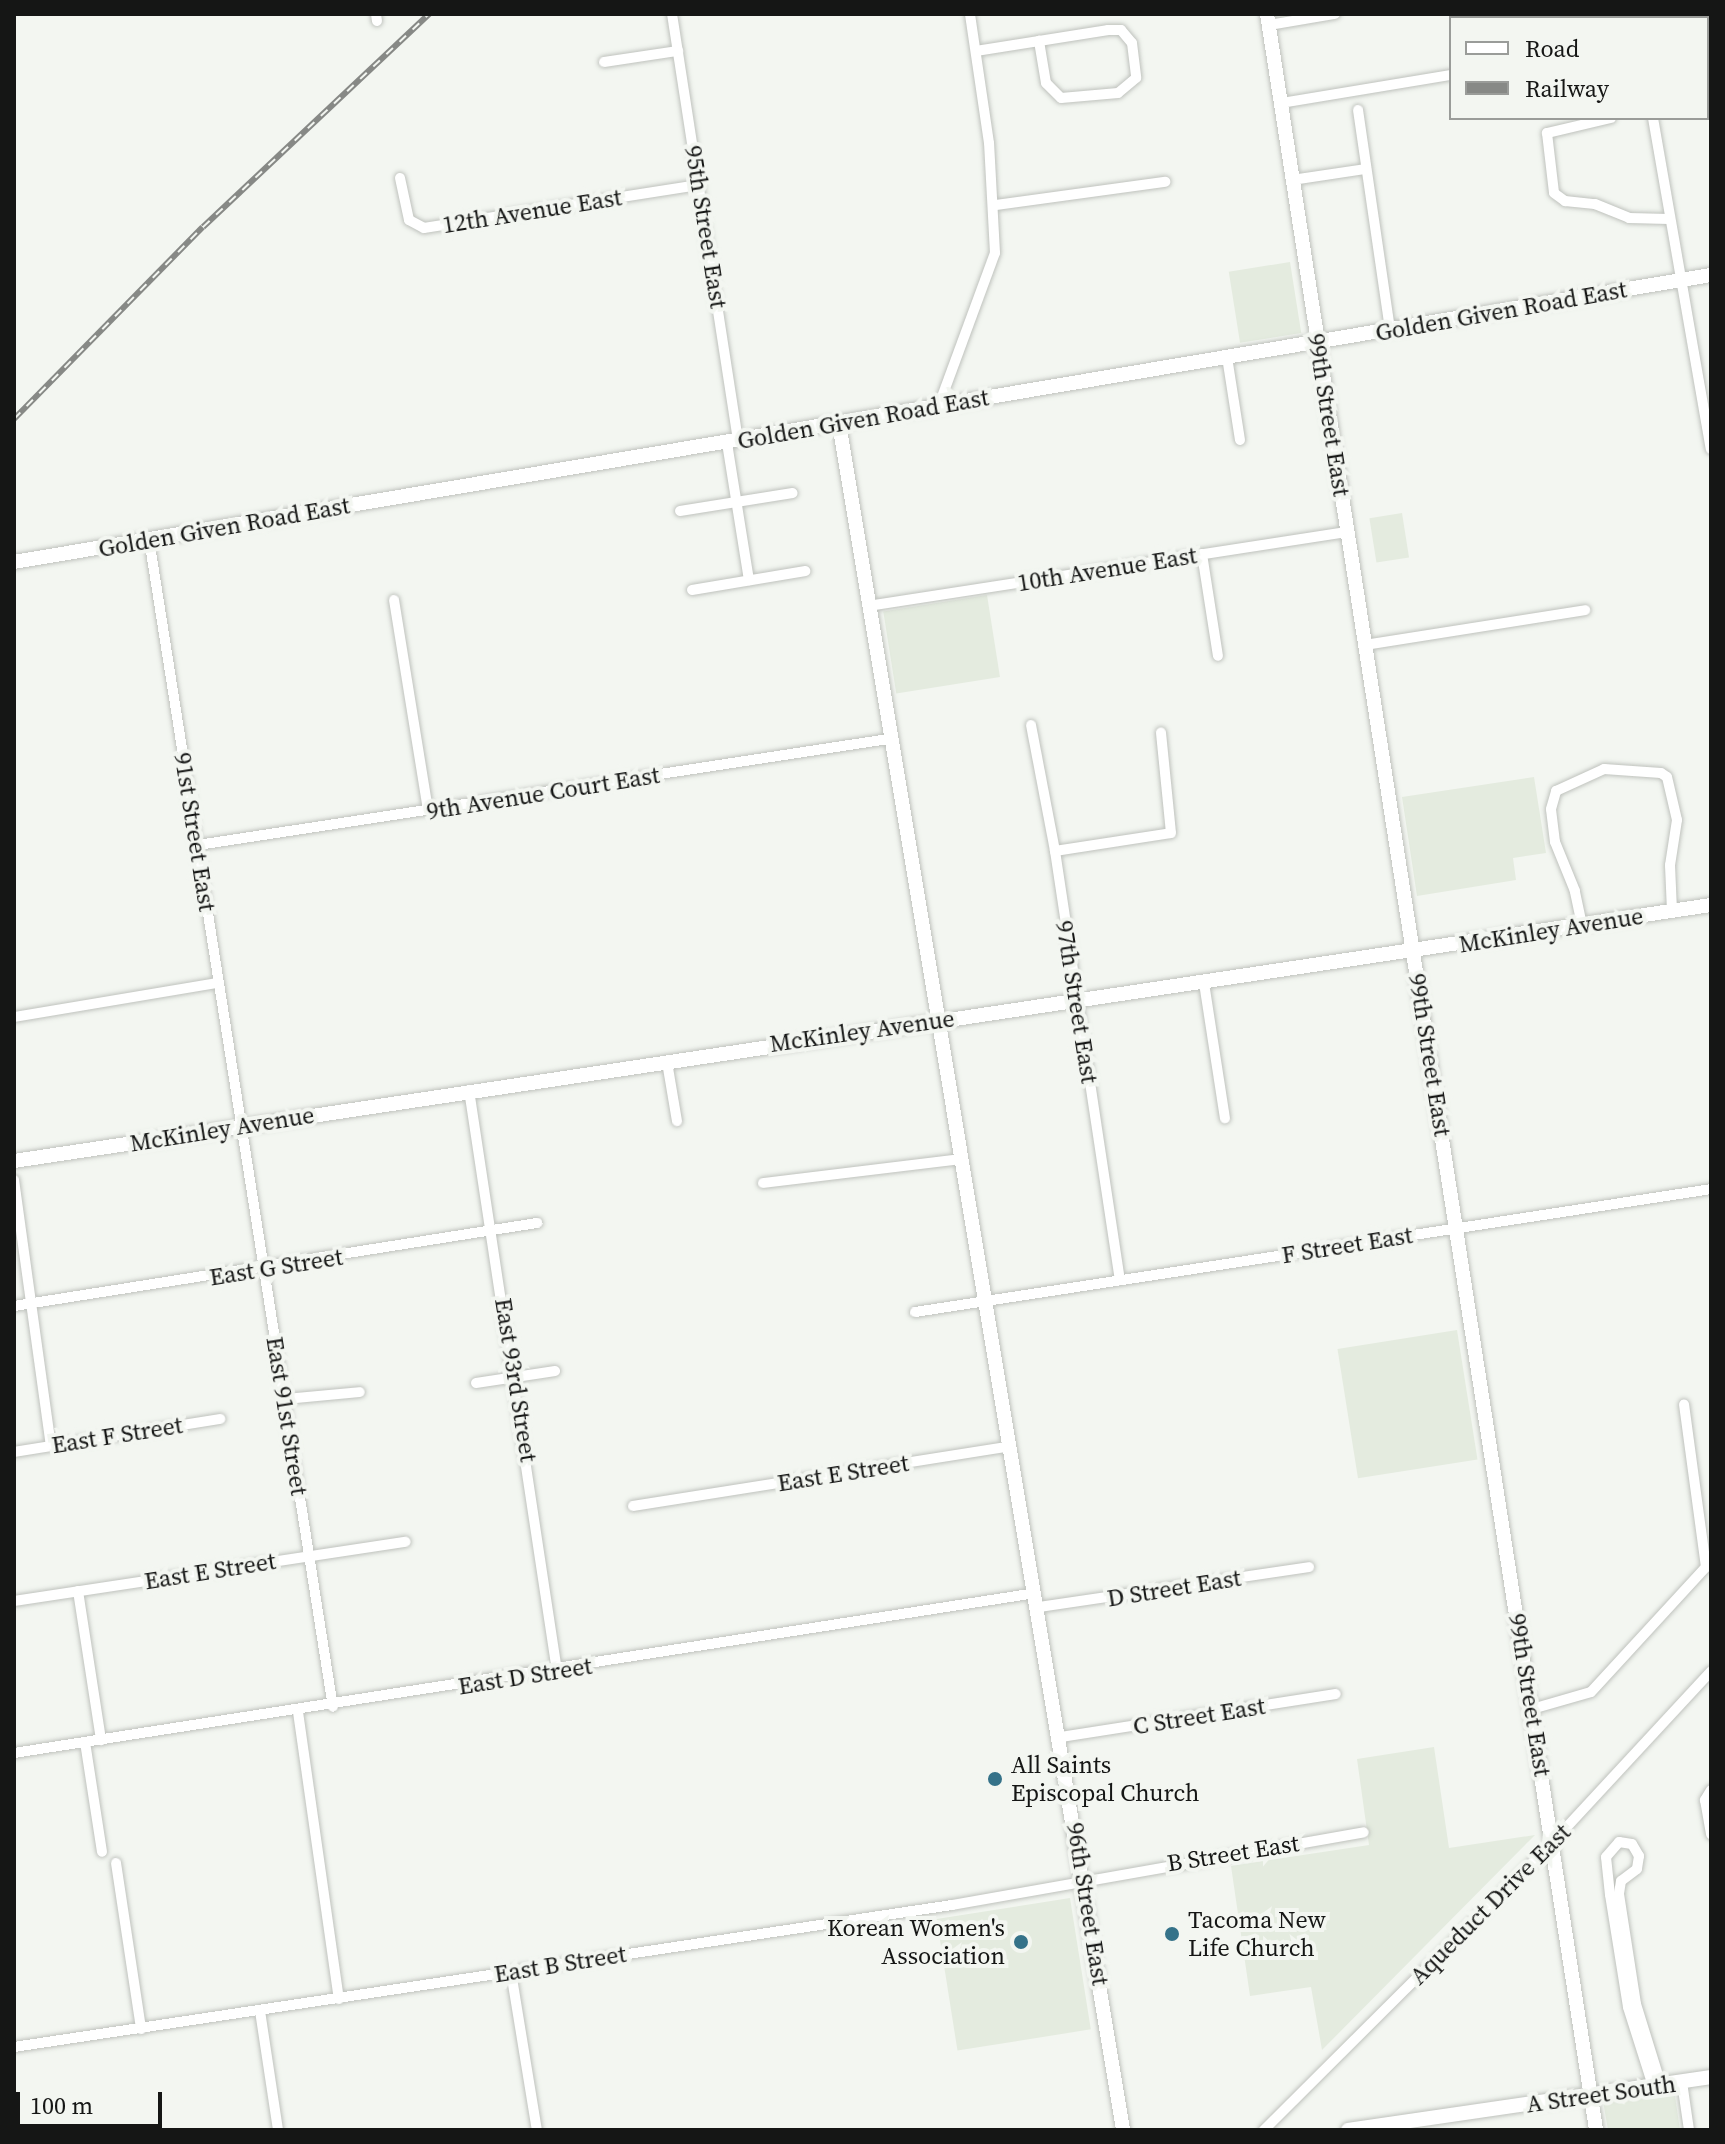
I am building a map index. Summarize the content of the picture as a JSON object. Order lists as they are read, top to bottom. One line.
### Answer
{"streets":{"street":["12th Avenue East","95th Street East","Golden Given Road East","99th Street East","10th Avenue East","9th Avenue Court East","91st Street East","McKinley Avenue","97th Street East","F Street East","East G Street","East 93rd Street","East 91st Street","East F Street","East E Street","D Street East","East D Street","C Street East","B Street East","96th Street East","Aqueduct Drive East","East B Street","A Street South"]},"crossings":[["12th Avenue East","95th Street East"],["95th Street East","Golden Given Road East"],["Golden Given Road East","99th Street East"],["Golden Given Road East","91st Street East"],["99th Street East","10th Avenue East"],["99th Street East","McKinley Avenue"],["99th Street East","F Street East"],["99th Street East","Aqueduct Drive East"],["99th Street East","A Street South"],["10th Avenue East","96th Street East"],["9th Avenue Court East","91st Street East"],["9th Avenue Court East","96th Street East"],["91st Street East","McKinley Avenue"],["91st Street East","East 91st Street"],["McKinley Avenue","97th Street East"],["McKinley Avenue","East 93rd Street"],["McKinley Avenue","East 91st Street"],["McKinley Avenue","96th Street East"],["97th Street East","F Street East"],["F Street East","96th Street East"],["East G Street","East 93rd Street"],["East G Street","East 91st Street"],["East 93rd Street","East D Street"],["East 91st Street","East E Street"],["East 91st Street","East D Street"],["East E Street","96th Street East"],["D Street East","East D Street"],["D Street East","96th Street East"],["East D Street","96th Street East"],["C Street East","96th Street East"],["B Street East","East B Street"],["96th Street East","East B Street"]],"places":["All Saints Episcopal Church","Tacoma New Life Church","Korean Women's Association"],"legend":["Road","Railway"],"scale_bar":"100 m"}
